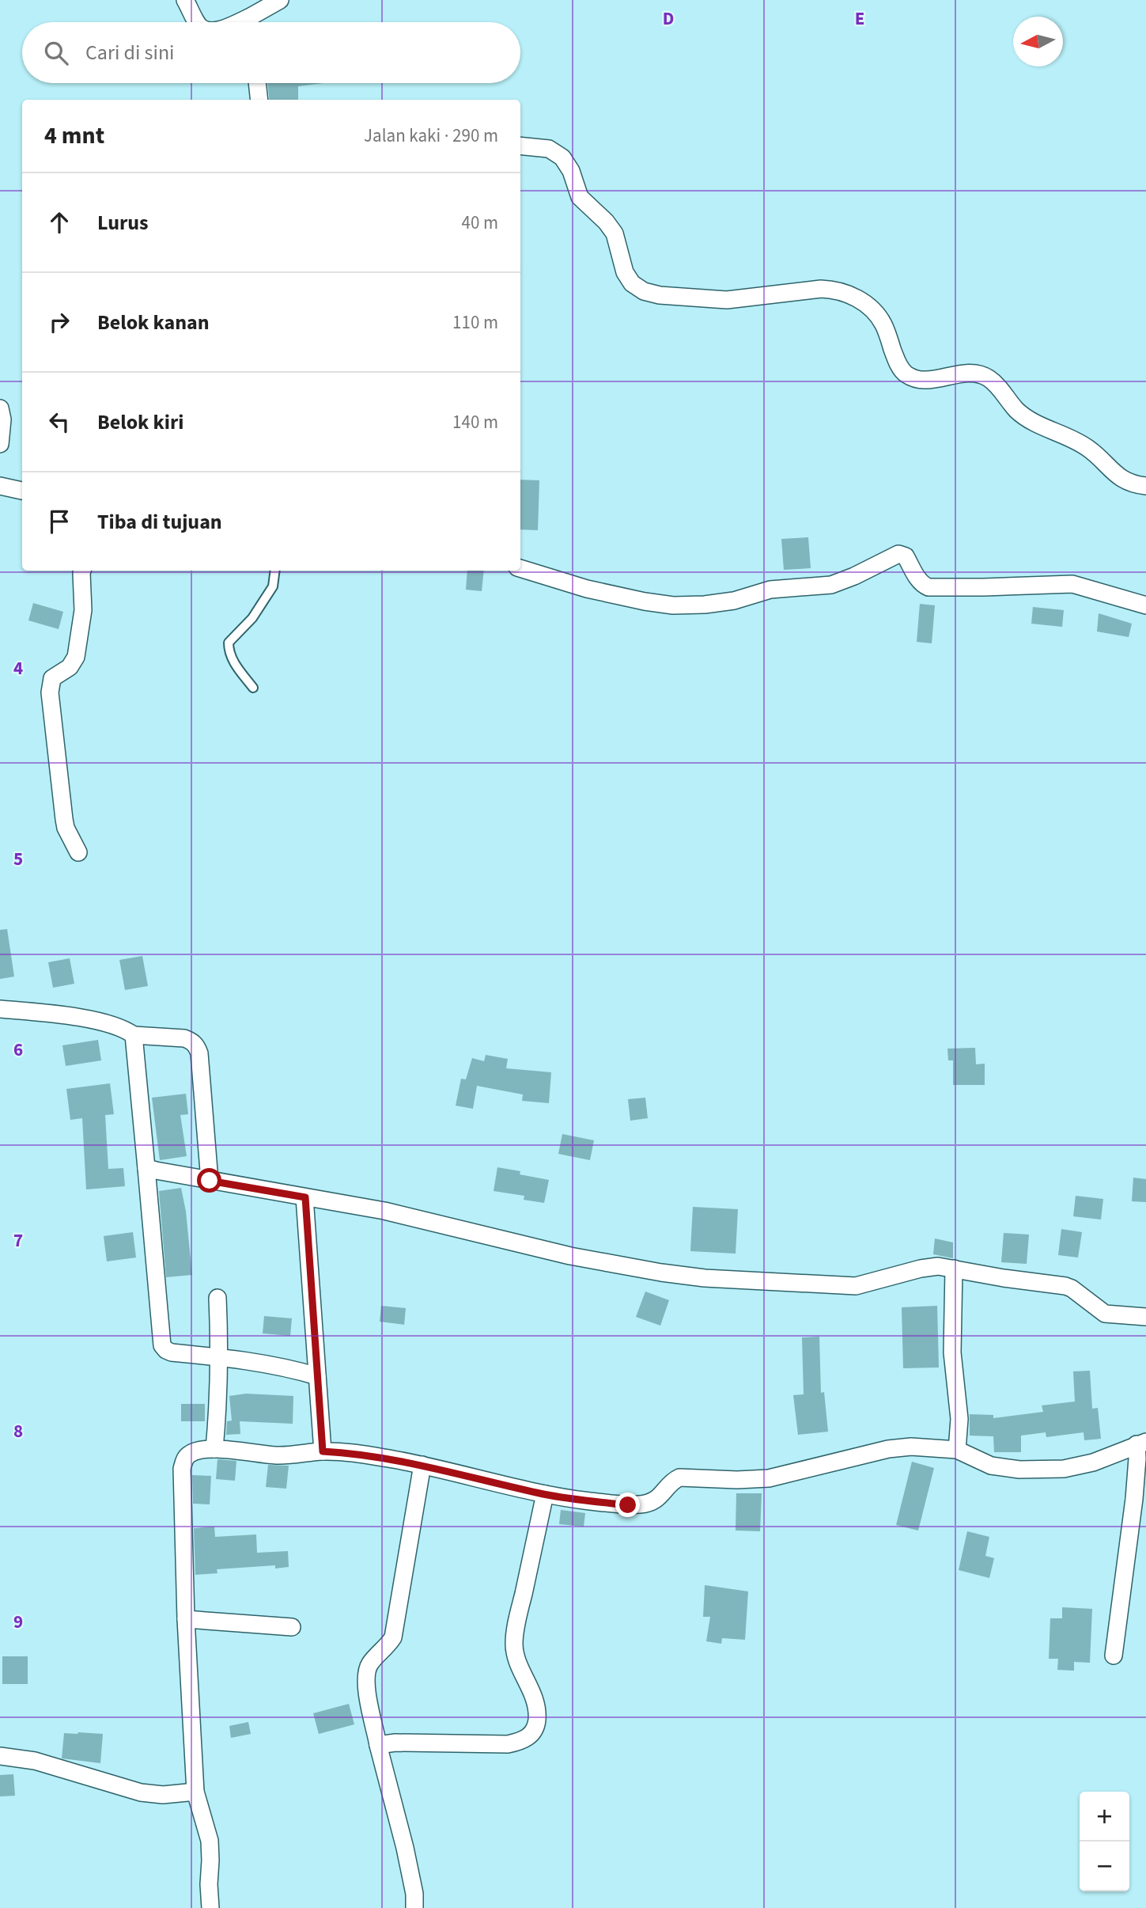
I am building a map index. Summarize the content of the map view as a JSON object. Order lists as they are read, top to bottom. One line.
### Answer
{"north":"left","page":{"search":"Cari di sini","heading":["4 mnt","Jalan kaki · 290 m"],"list":[["Lurus","40 m"],["Belok kanan","110 m"],["Belok kiri","140 m"],"Tiba di tujuan"],"map_buttons":["+","−"]},"grid":{"columns":["D","E"],"rows":["4","5","6","7","8","9"]}}
